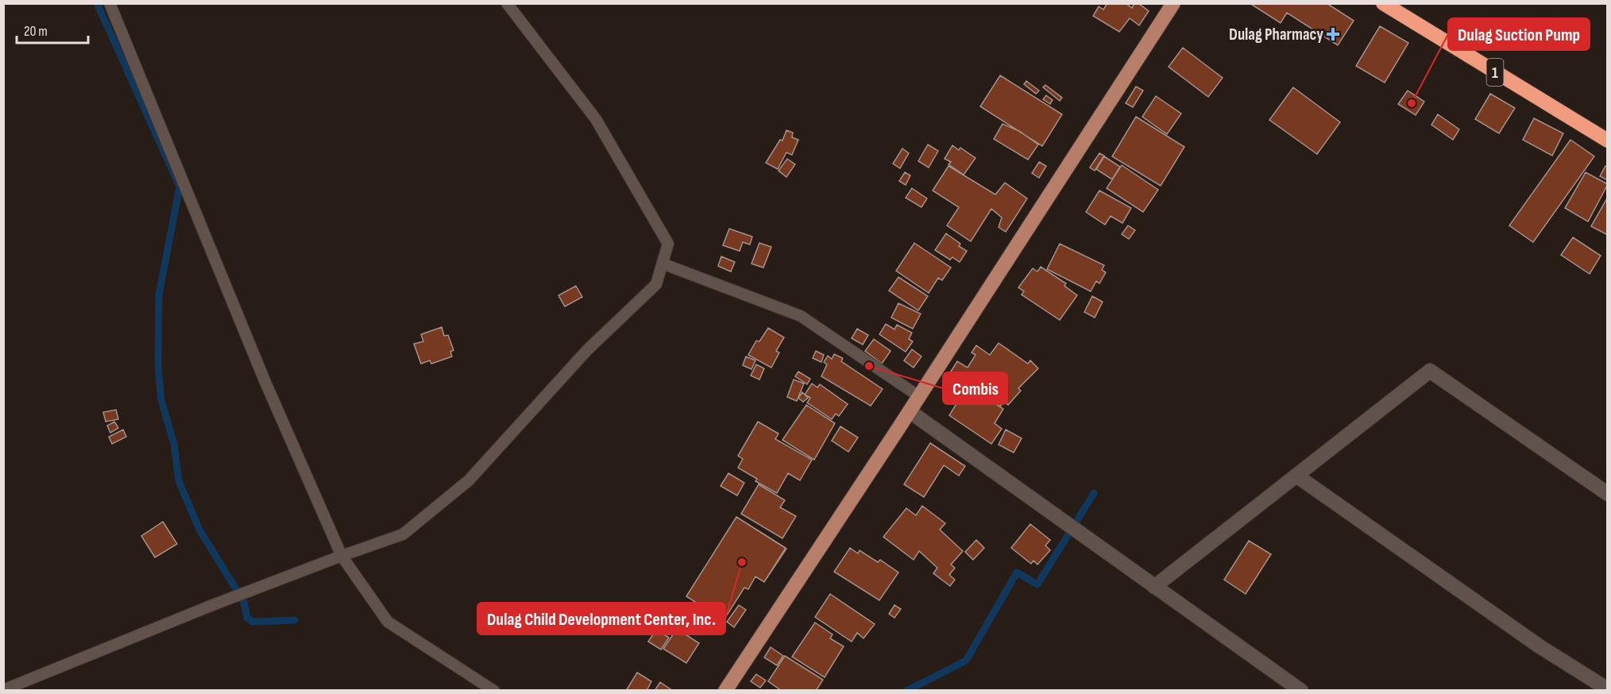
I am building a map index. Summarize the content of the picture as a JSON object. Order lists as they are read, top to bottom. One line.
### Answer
{"streets":{"highway":["1"]},"places":{"health":["Dulag Pharmacy"],"other":["Dulag Suction Pump","Combis","Dulag Child Development Center, Inc."]},"scale_bar":"20 m"}
